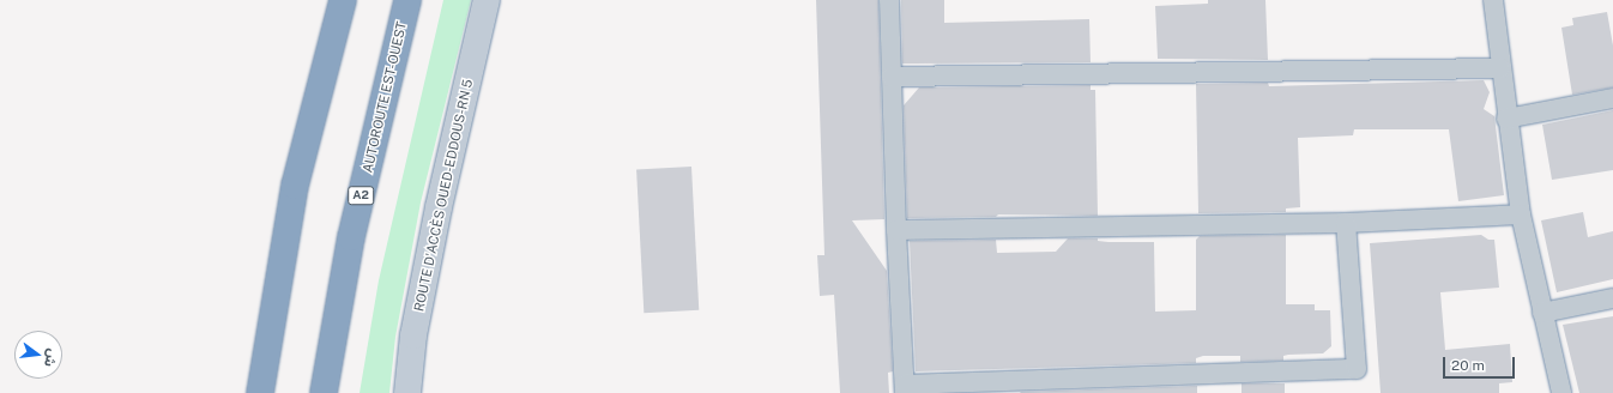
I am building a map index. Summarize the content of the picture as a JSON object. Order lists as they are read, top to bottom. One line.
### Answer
{"streets":{"highway":["AUTOROUTE EST-OUEST","A2"],"main road":["ROUTE D'ACCÈS OUED-EDDOUS-RN 5"]},"scale_bar":"20 m","north":"right"}
